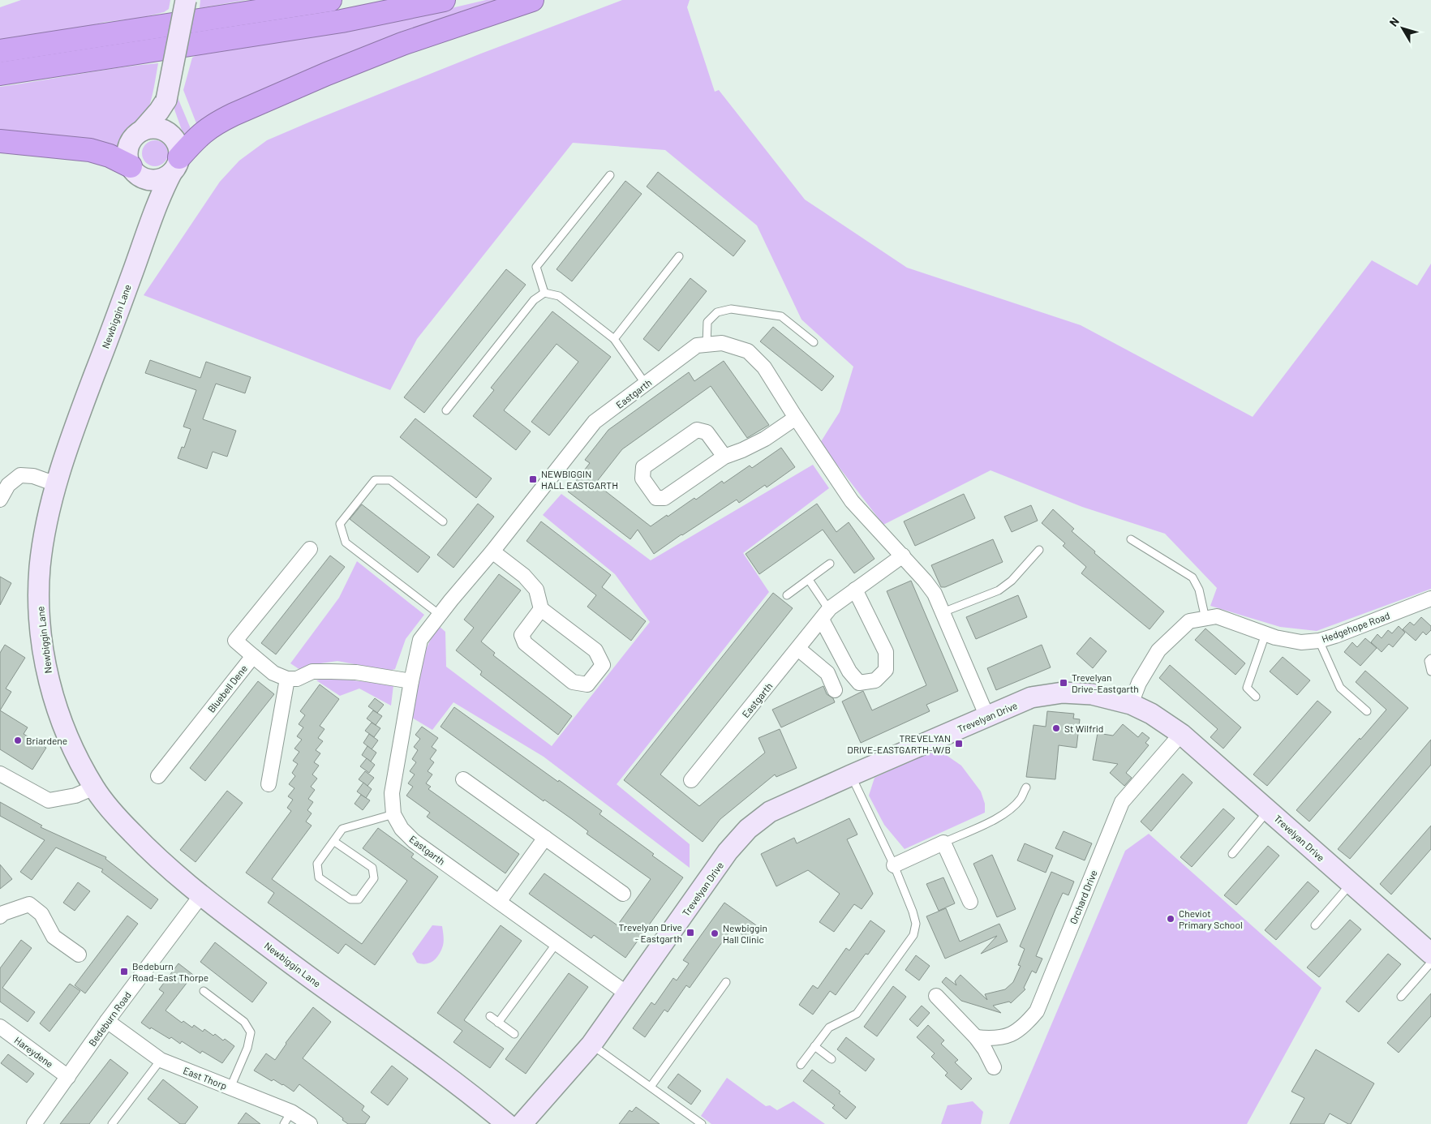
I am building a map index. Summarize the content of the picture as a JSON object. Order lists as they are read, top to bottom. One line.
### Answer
{"streets":{"street":["Newbiggin Lane","Eastgarth","Hedgehope Road","Bluebell Dene","Trevelyan Drive","Orchard Drive","Bedeburn Road","Hareydene","East Thorp"]},"crossings":[["Newbiggin Lane","Bedeburn Road"],["Eastgarth","Trevelyan Drive"],["Hedgehope Road","Trevelyan Drive"],["Trevelyan Drive","Orchard Drive"],["Bedeburn Road","Hareydene"],["Bedeburn Road","East Thorp"]],"places":{"transit":["NEWBIGGIN HALL EASTGARTH","Trevelyan Drive-Eastgarth","TREVELYAN DRIVE-EASTGARTH-W/B","Trevelyan Drive - Eastgarth","Bedeburn Road-East Thorpe"],"other":["St Wilfrid","Briardene","Cheviot Primary School","Newbiggin Hall Clinic"]},"north":"top left"}
